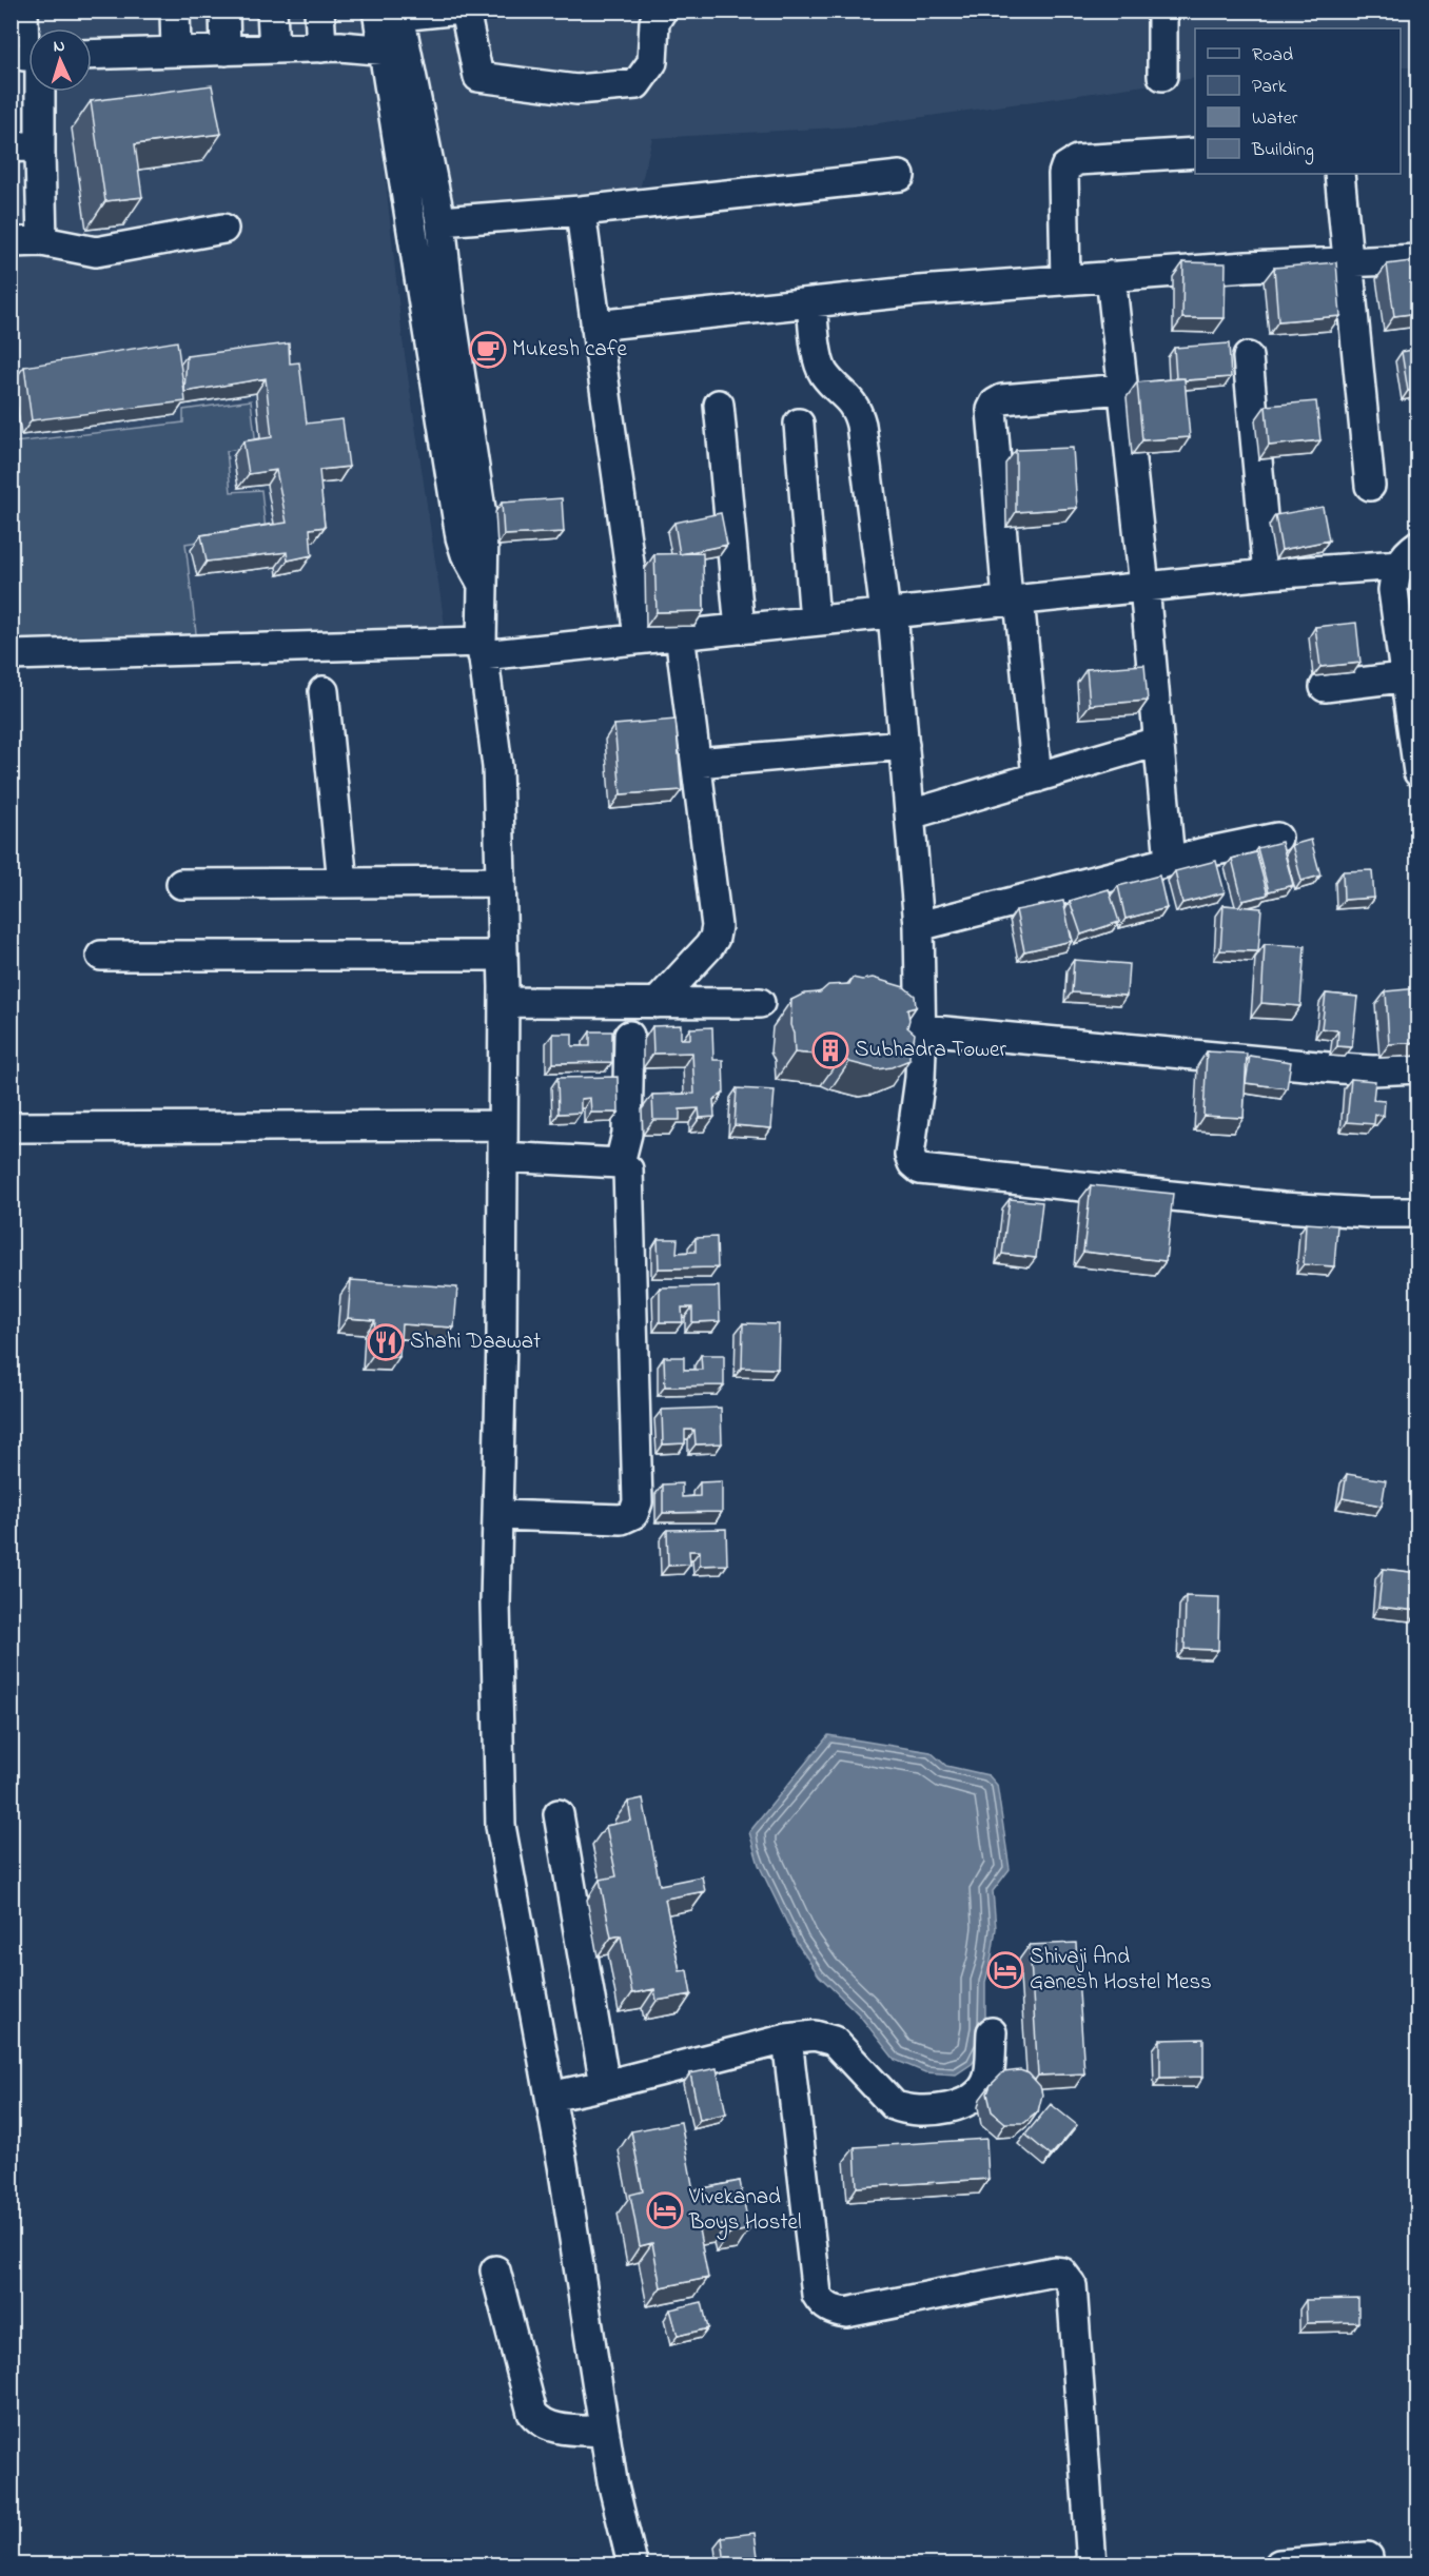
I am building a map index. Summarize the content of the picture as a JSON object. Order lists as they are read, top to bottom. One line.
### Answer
{"places":{"cafe":["Mukesh cafe"],"building":["Subhadra Tower"],"restaurant":["Shahi Daawat"],"hotel":["Shivaji And Ganesh Hostel Mess","Vivekanad Boys Hostel"]},"legend":["Road","Park","Water","Building"],"north":"top"}
